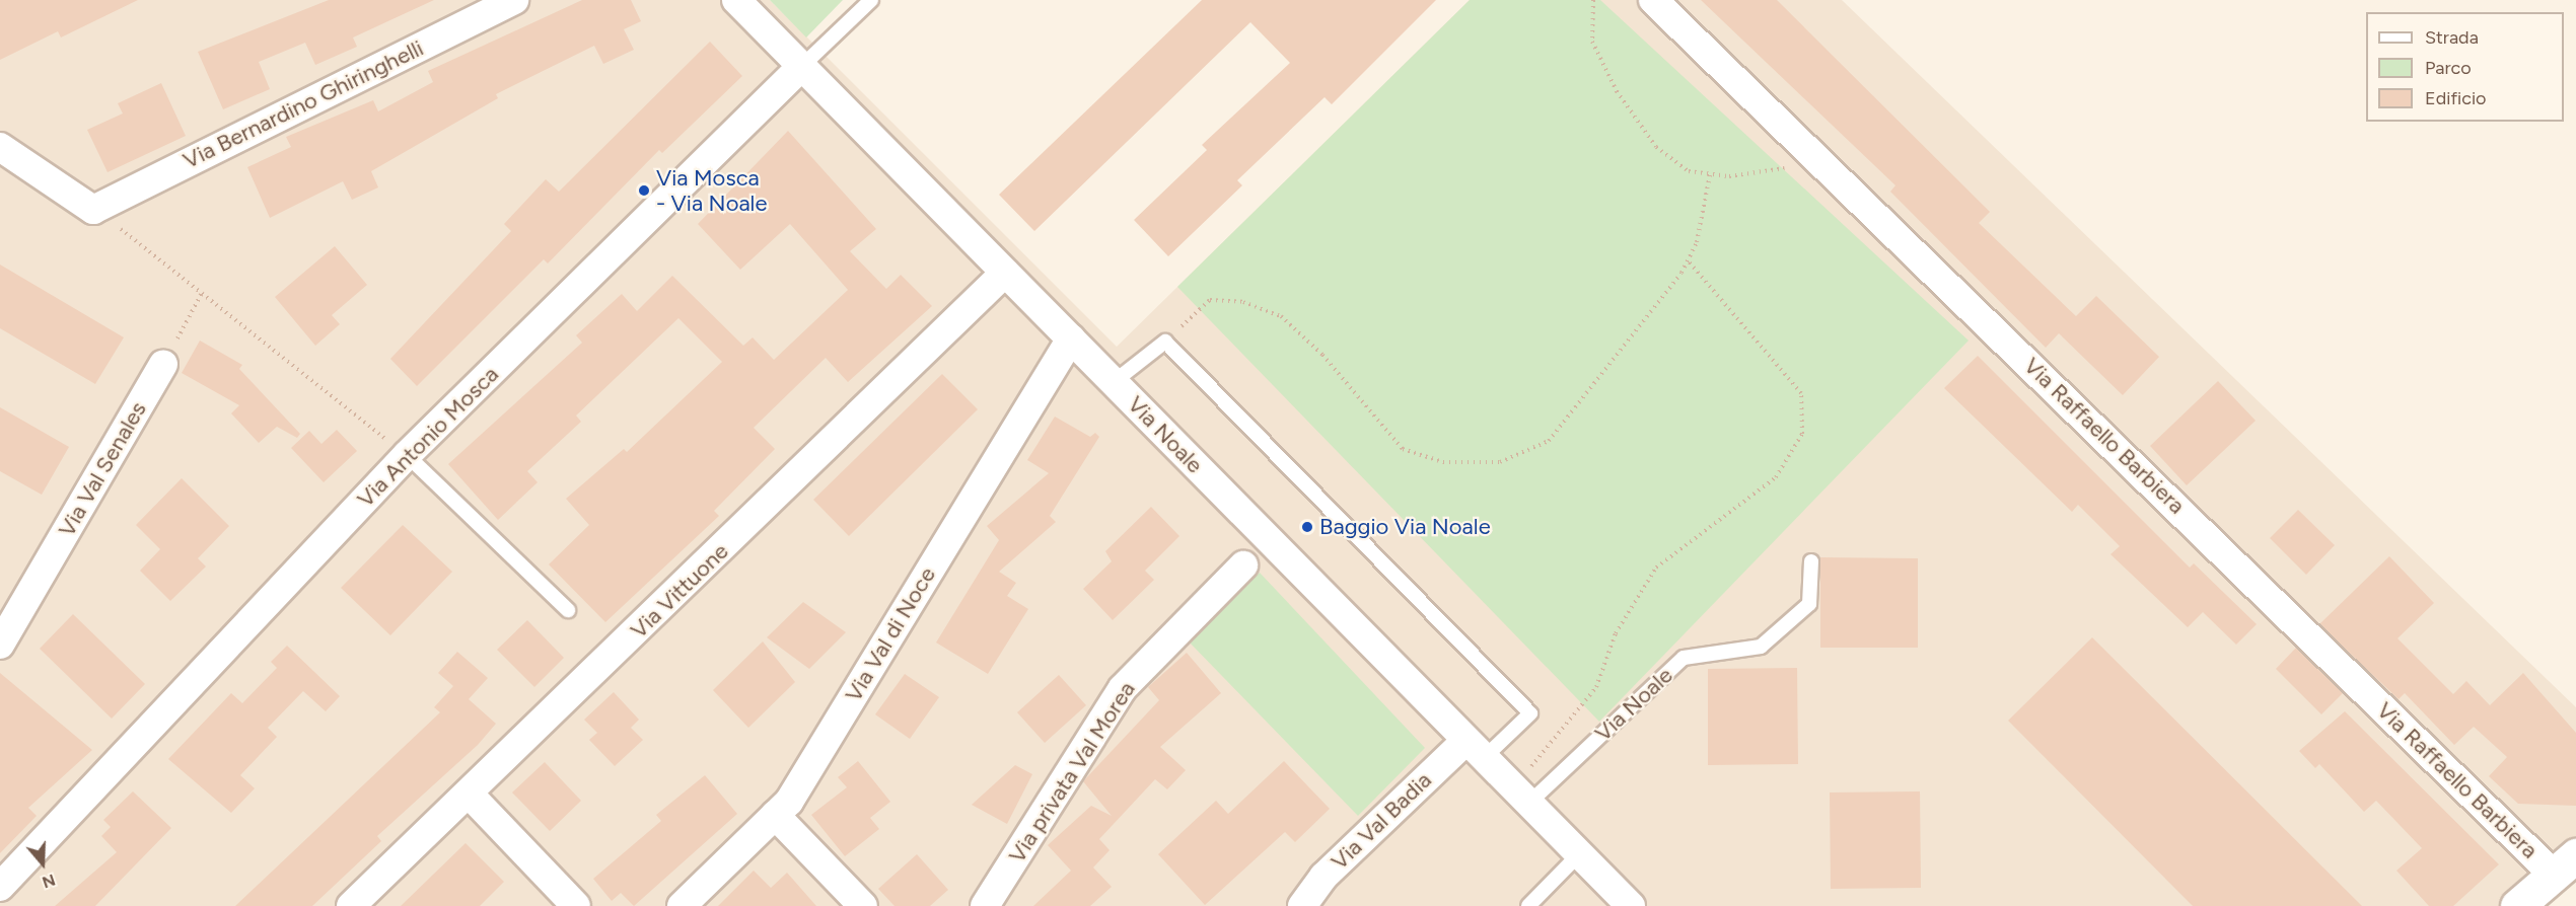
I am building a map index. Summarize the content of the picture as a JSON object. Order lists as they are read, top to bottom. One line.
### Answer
{"streets":{"street":["Via Bernardino Ghiringhelli","Via Noale","Via Raffaello Barbiera","Via Antonio Mosca","Via Val Senales","Via Vittuone","Via Val di Noce","Via privata Val Morea","Via Val Badia"]},"crossings":[["Via Noale","Via Antonio Mosca"],["Via Noale","Via Vittuone"],["Via Noale","Via Val di Noce"],["Via Noale","Via Val Badia"]],"places":["Via Mosca - Via Noale","Baggio Via Noale"],"legend":["Strada","Parco","Edificio"],"north":"bottom"}
